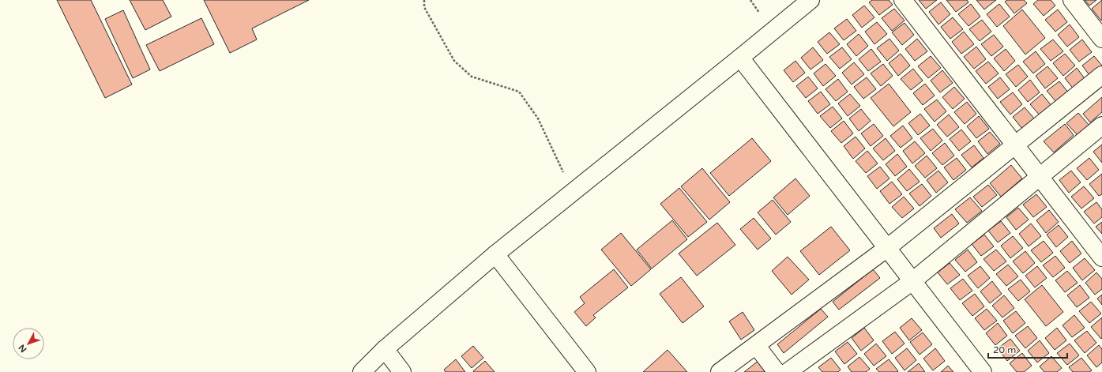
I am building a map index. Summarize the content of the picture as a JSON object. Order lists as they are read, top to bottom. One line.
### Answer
{"scale_bar":"20 m","north":"bottom left"}
